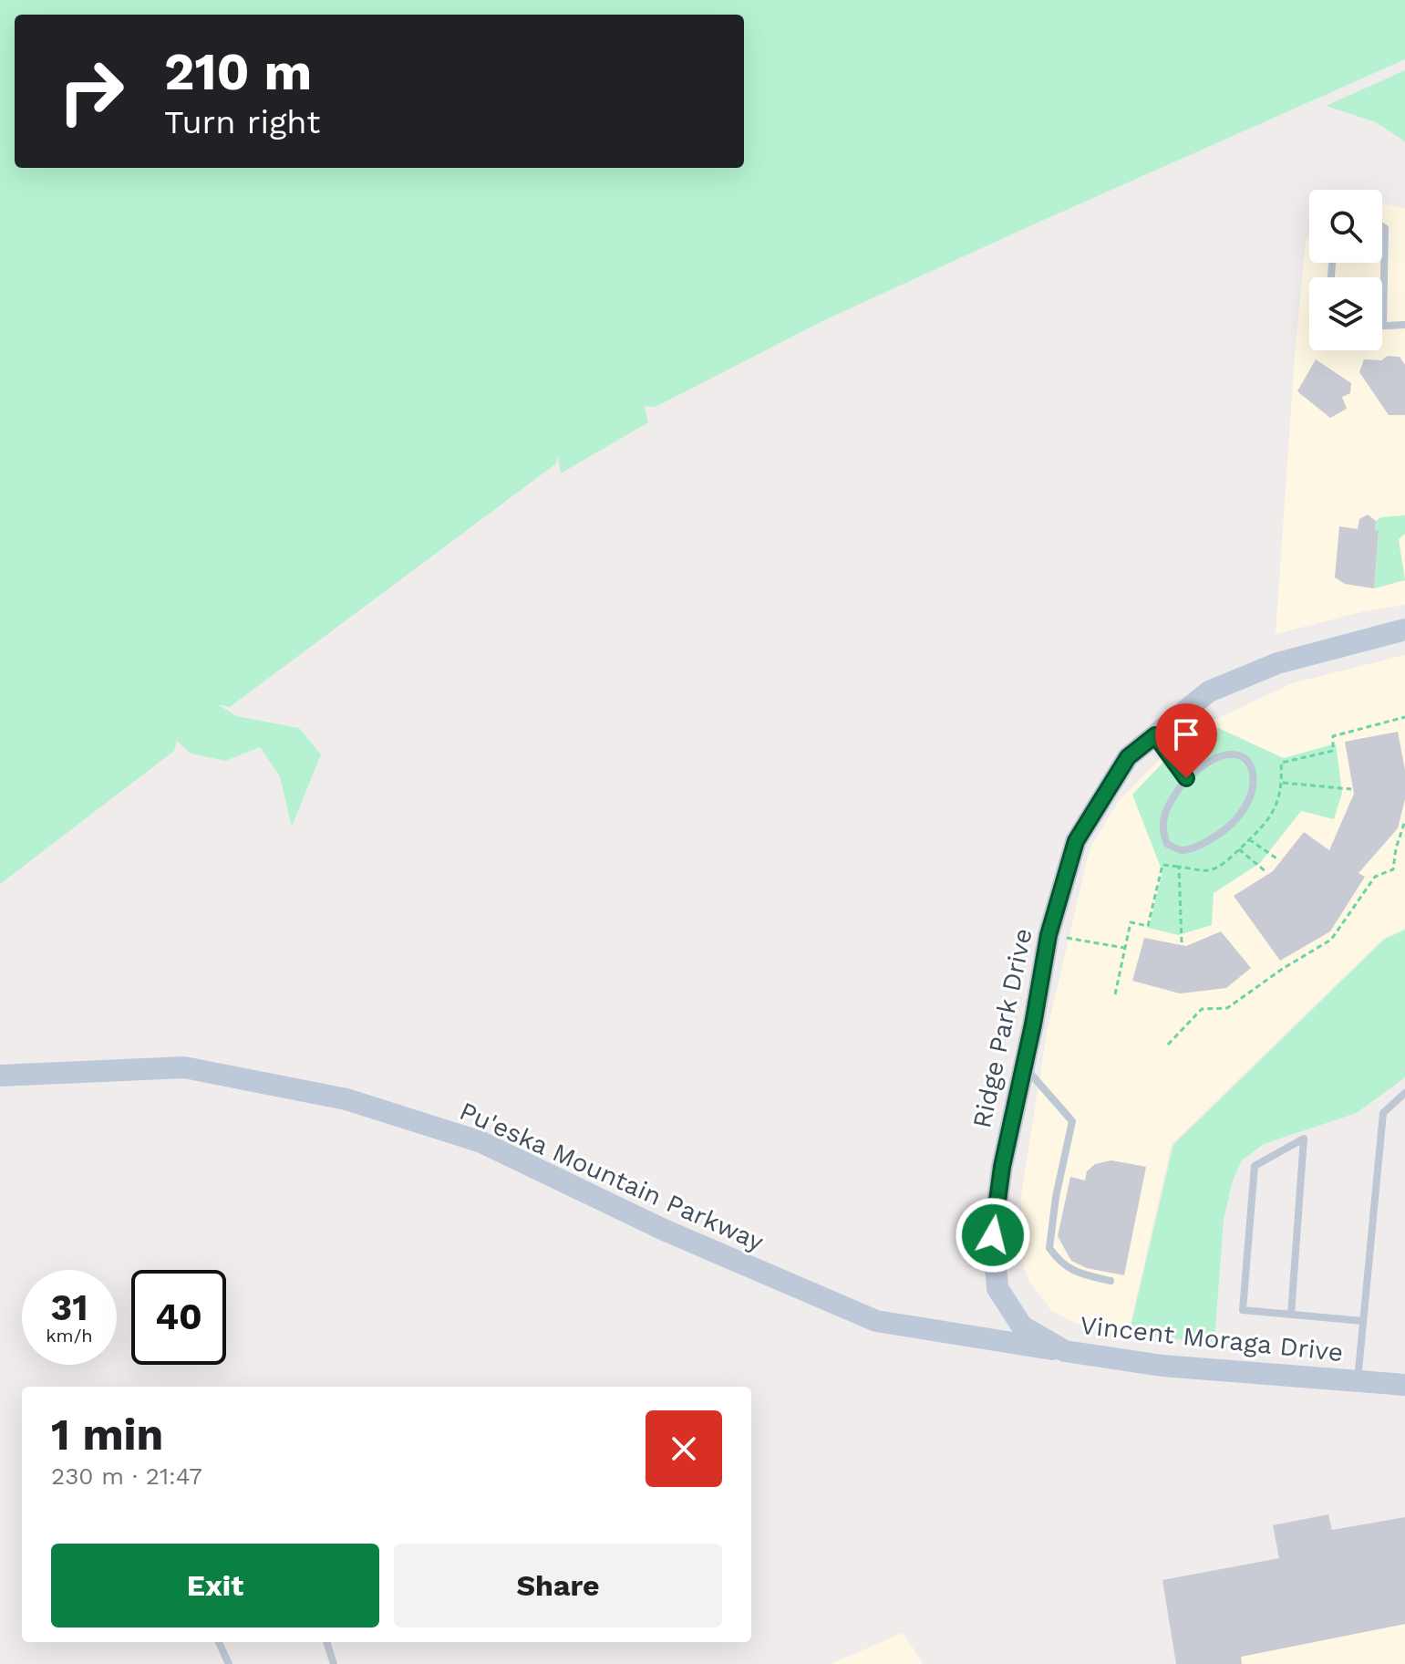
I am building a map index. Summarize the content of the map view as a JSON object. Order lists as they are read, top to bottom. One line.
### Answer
{"streets":{"street":["Ridge Park Drive","Pu'eska Mountain Parkway","Vincent Moraga Drive"]},"crossings":[["Ridge Park Drive","Vincent Moraga Drive"],["Pu'eska Mountain Parkway","Vincent Moraga Drive"]],"page":{"turn":["210 m","Turn right"],"speed":"31 km/h","limit":"40","heading":["1 min","230 m · 21:47"],"buttons":["Exit","Share"]}}
